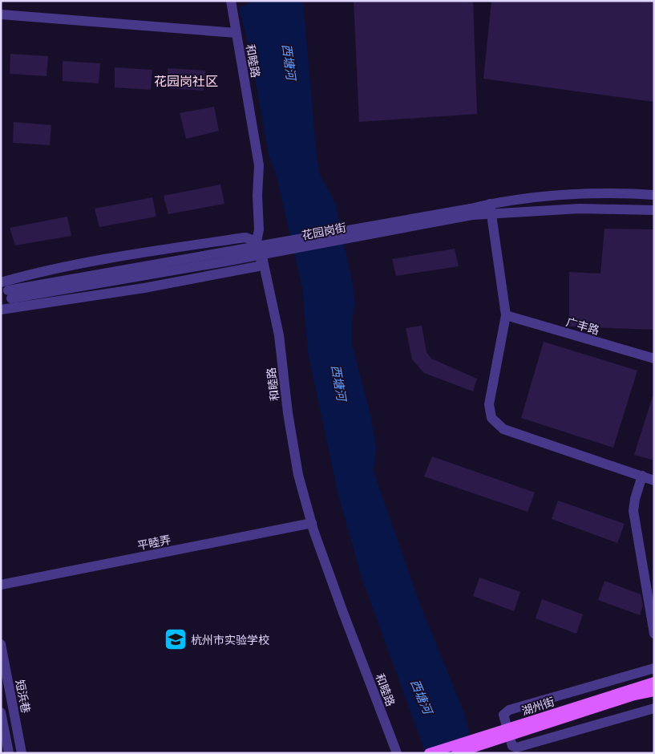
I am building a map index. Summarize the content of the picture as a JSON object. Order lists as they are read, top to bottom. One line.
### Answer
{"streets":{"main road":["湖州街"],"street":["和睦路","花园岗街","广丰路","平睦弄","短浜巷"]},"crossings":[["和睦路","平睦弄"]],"districts":["花园岗社区"],"water":["西塘河"],"places":{"school or university":["杭州市实验学校"]}}
